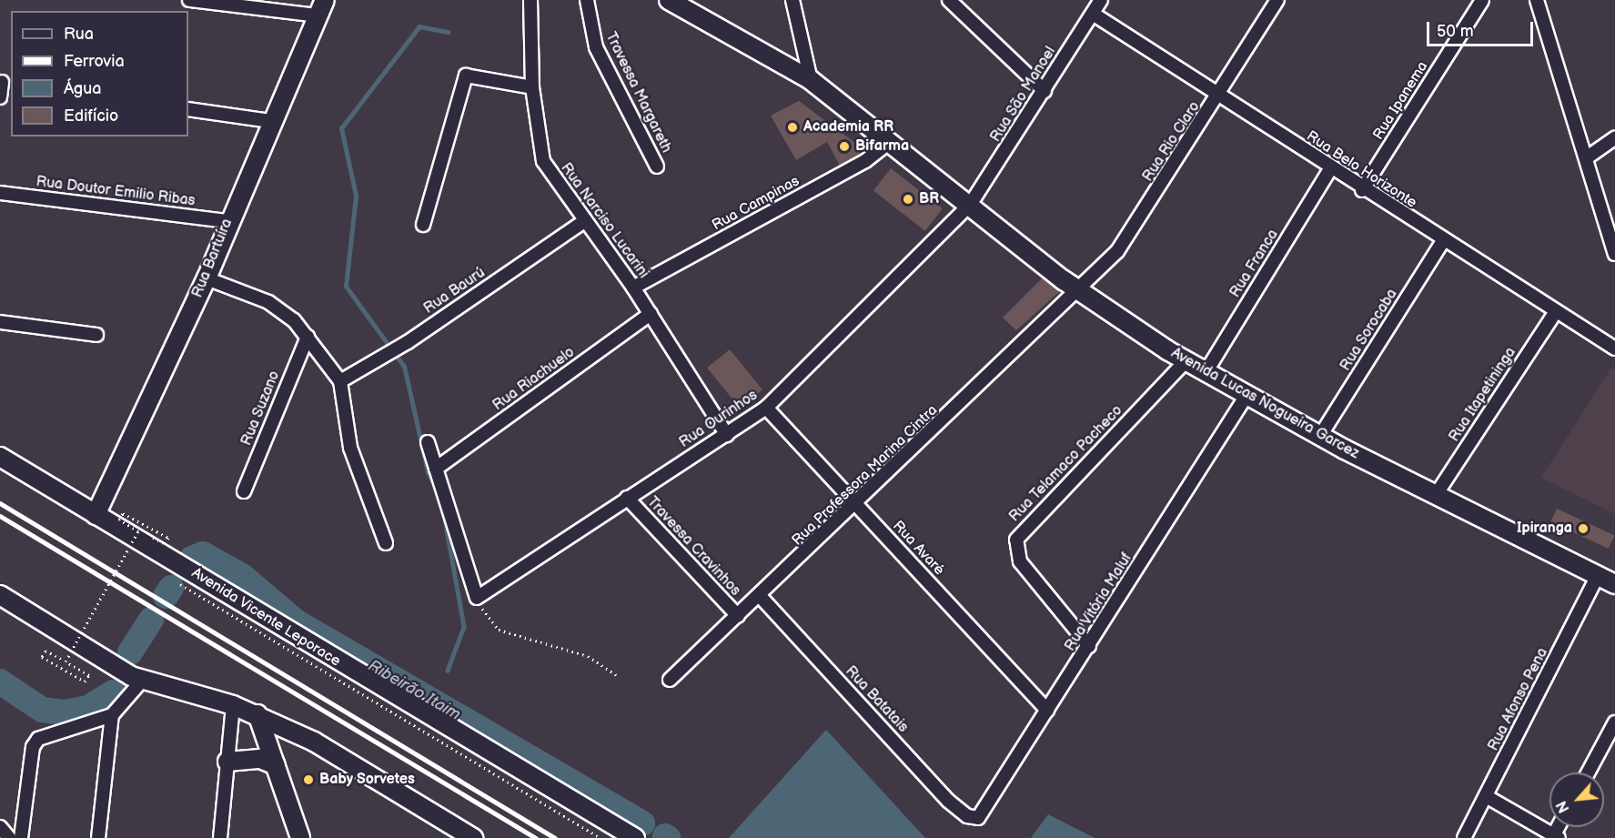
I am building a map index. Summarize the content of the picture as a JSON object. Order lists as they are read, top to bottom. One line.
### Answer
{"streets":{"main road":["Rua Bartuíra","Avenida Lucas Nogueira Garcez","Avenida Vicente Leporace"],"street":["Travessa Margareth","Rua São Manoel","Rua Ipanema","Rua Rio Claro","Rua Belo Horizonte","Rua Doutor Emilio Ribas","Rua Campinas","Rua Narciso Lucarini","Rua Franca","Rua Baurú","Rua Sorocaba","Rua Riachuelo","Rua Itapetininga","Rua Suzano","Rua Ourinhos","Rua Telamaco Pacheco","Rua Professora Marina Cintra","Travessa Cravinhos","Rua Avaré","Rua Vitória Maluf","Rua Batatais","Rua Afonso Pena"]},"crossings":[["Rua São Manoel","Rua Belo Horizonte"],["Rua São Manoel","Avenida Lucas Nogueira Garcez"],["Rua São Manoel","Rua Ourinhos"],["Rua Ipanema","Rua Belo Horizonte"],["Rua Rio Claro","Rua Belo Horizonte"],["Rua Rio Claro","Avenida Lucas Nogueira Garcez"],["Rua Rio Claro","Rua Professora Marina Cintra"],["Rua Belo Horizonte","Rua Franca"],["Rua Belo Horizonte","Rua Sorocaba"],["Rua Belo Horizonte","Rua Itapetininga"],["Rua Doutor Emilio Ribas","Rua Bartuíra"],["Rua Campinas","Rua Narciso Lucarini"],["Rua Campinas","Avenida Lucas Nogueira Garcez"],["Rua Narciso Lucarini","Rua Baurú"],["Rua Narciso Lucarini","Rua Riachuelo"],["Rua Narciso Lucarini","Rua Ourinhos"],["Rua Bartuíra","Avenida Vicente Leporace"],["Rua Franca","Avenida Lucas Nogueira Garcez"],["Rua Sorocaba","Avenida Lucas Nogueira Garcez"],["Rua Itapetininga","Avenida Lucas Nogueira Garcez"],["Avenida Lucas Nogueira Garcez","Rua Ourinhos"],["Avenida Lucas Nogueira Garcez","Rua Telamaco Pacheco"],["Avenida Lucas Nogueira Garcez","Rua Professora Marina Cintra"],["Avenida Lucas Nogueira Garcez","Rua Vitória Maluf"],["Avenida Lucas Nogueira Garcez","Rua Afonso Pena"],["Rua Ourinhos","Travessa Cravinhos"],["Rua Ourinhos","Rua Avaré"],["Rua Telamaco Pacheco","Rua Vitória Maluf"],["Rua Professora Marina Cintra","Travessa Cravinhos"],["Rua Professora Marina Cintra","Rua Avaré"],["Rua Professora Marina Cintra","Rua Batatais"],["Rua Avaré","Rua Vitória Maluf"],["Rua Vitória Maluf","Rua Batatais"]],"water":["Ribeirão Itaim"],"places":["Academia RR","Bifarma","BR","Ipiranga","Baby Sorvetes"],"legend":["Rua","Ferrovia","Água","Edifício"],"scale_bar":"50 m","north":"bottom left"}
